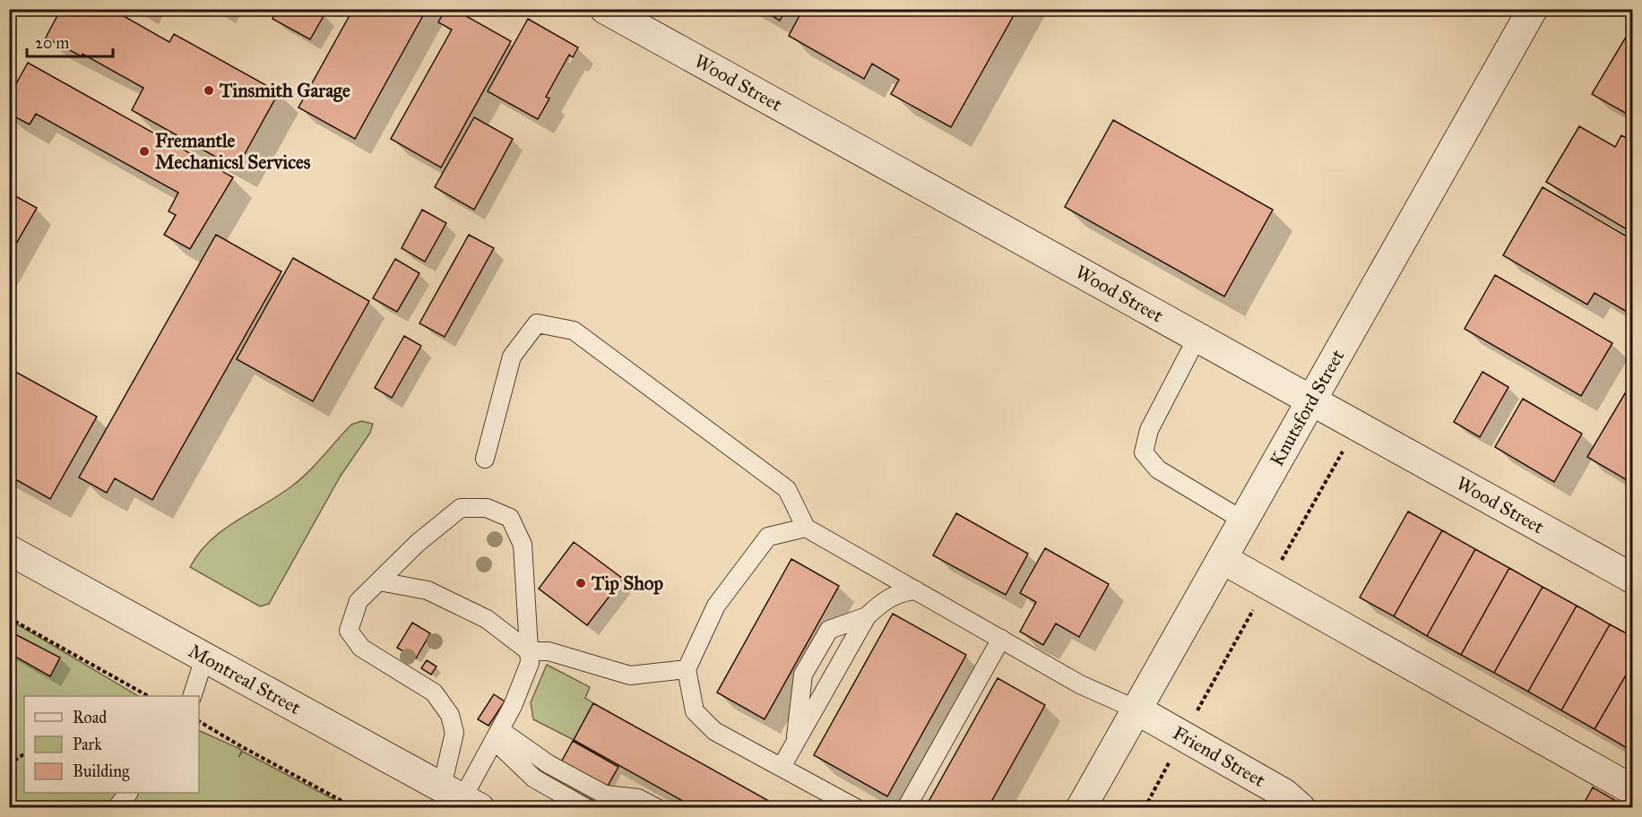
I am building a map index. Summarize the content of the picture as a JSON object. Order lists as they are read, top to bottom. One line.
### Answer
{"streets":{"street":["Wood Street","Knutsford Street","Montreal Street","Friend Street"]},"crossings":[["Wood Street","Knutsford Street"],["Knutsford Street","Friend Street"]],"places":["Tinsmith Garage","Fremantle Mechanicsl Services","Tip Shop"],"legend":["Road","Park","Building"],"scale_bar":"20 m"}
